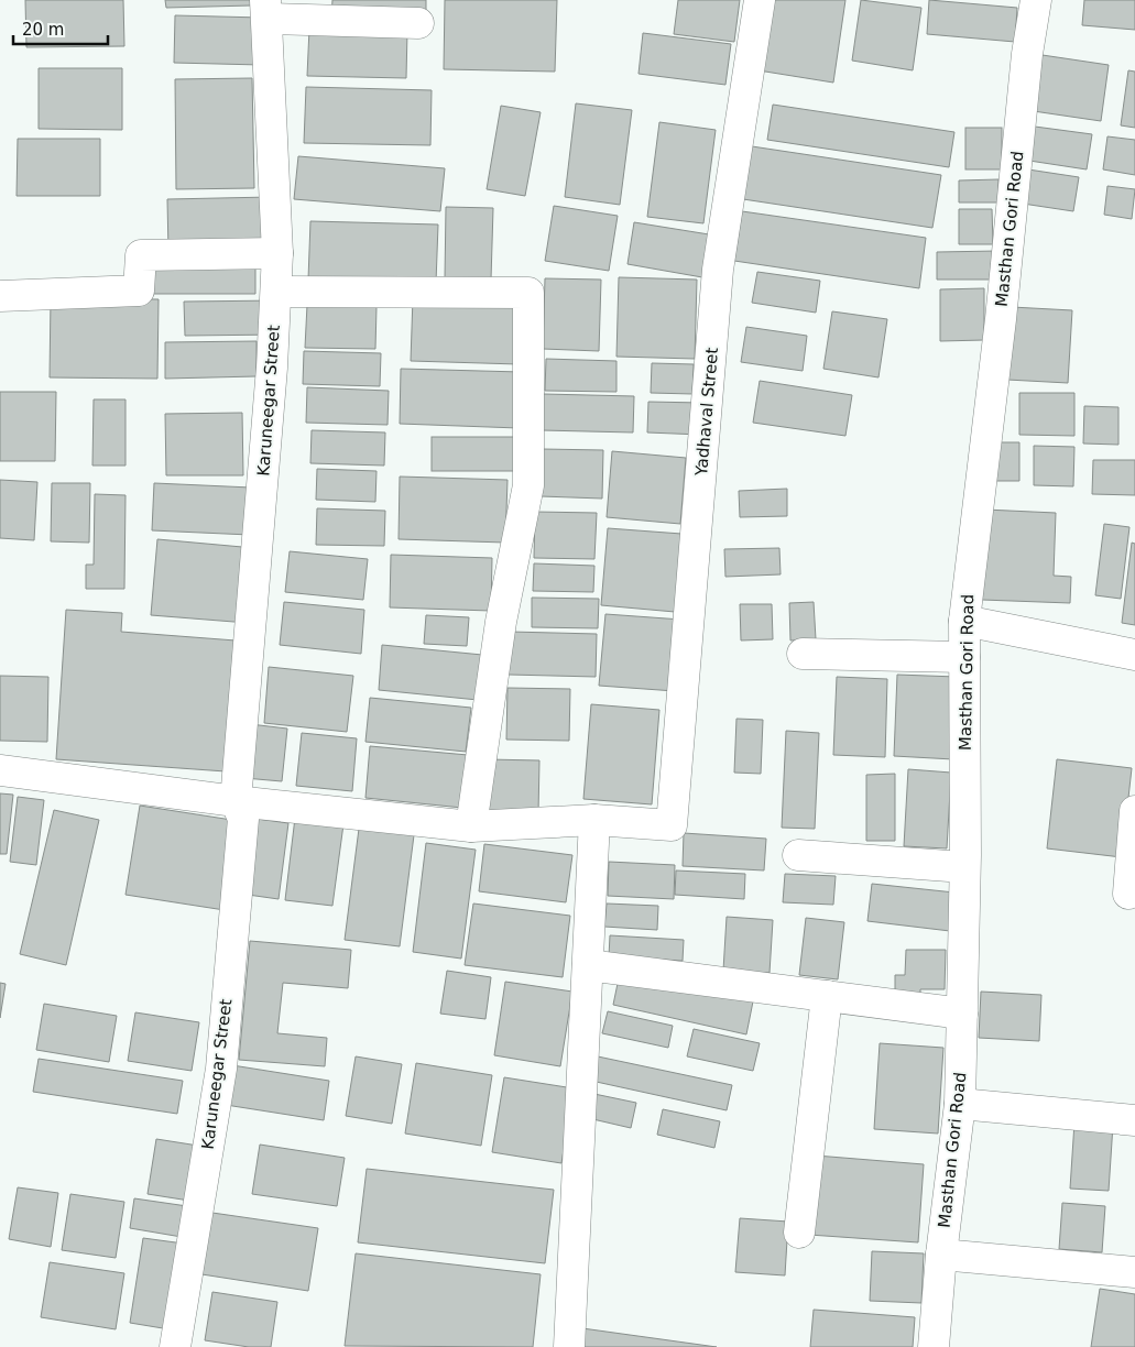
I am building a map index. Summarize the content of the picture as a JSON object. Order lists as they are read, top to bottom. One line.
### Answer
{"streets":{"street":["Masthan Gori Road","Karuneegar Street","Yadhaval Street"]},"scale_bar":"20 m"}
